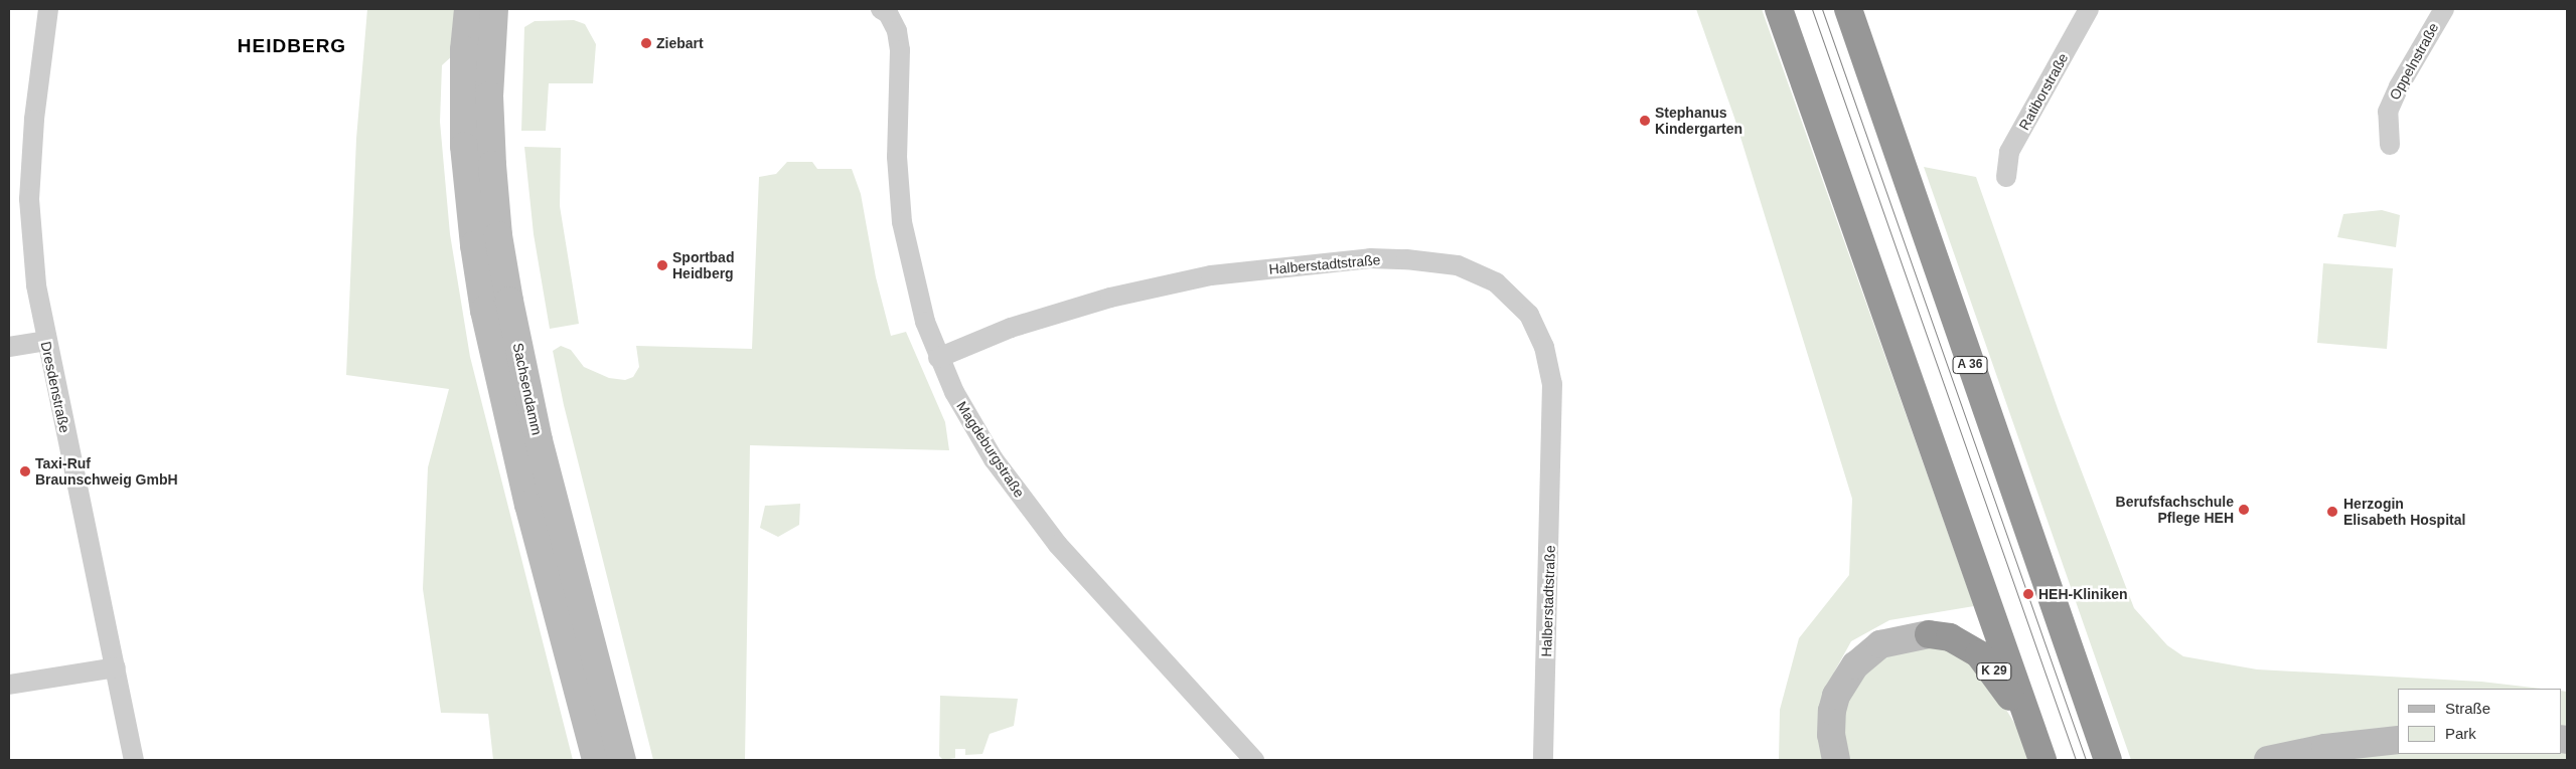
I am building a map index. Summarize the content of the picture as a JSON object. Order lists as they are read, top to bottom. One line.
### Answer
{"streets":{"highway":["A 36","K 29"],"street":["Oppelnstraße","Ratiborstraße","Halberstadtstraße","Dresdenstraße","Sachsendamm","Magdeburgstraße"]},"crossings":[["Halberstadtstraße","Magdeburgstraße"]],"districts":["HEIDBERG"],"places":["Ziebart","Stephanus Kindergarten","Sportbad Heidberg","Taxi-Ruf Braunschweig GmbH","Berufsfachschule Pflege HEH","Herzogin Elisabeth Hospital","HEH-Kliniken"],"legend":["Straße","Park"]}
